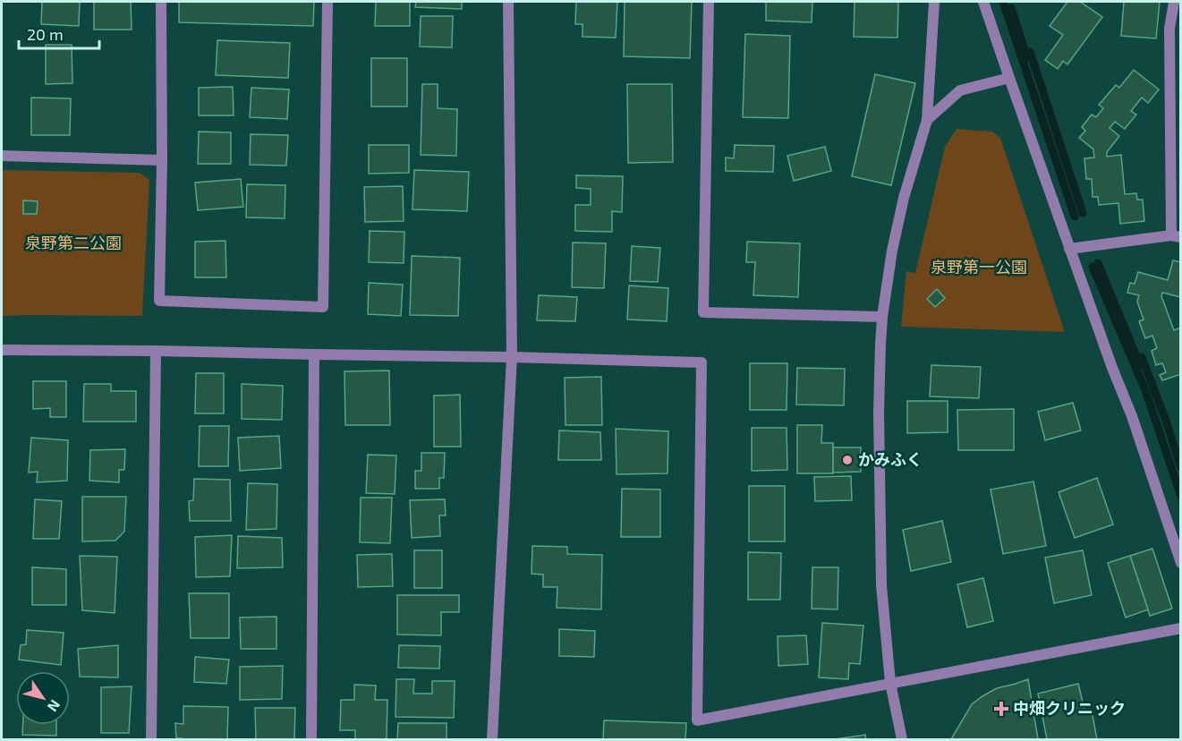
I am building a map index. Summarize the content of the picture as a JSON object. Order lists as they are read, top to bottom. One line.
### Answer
{"parks":["泉野第二公園","泉野第一公園"],"places":{"other":["かみふく"],"health":["中畑クリニック"]},"scale_bar":"20 m","north":"bottom right"}
